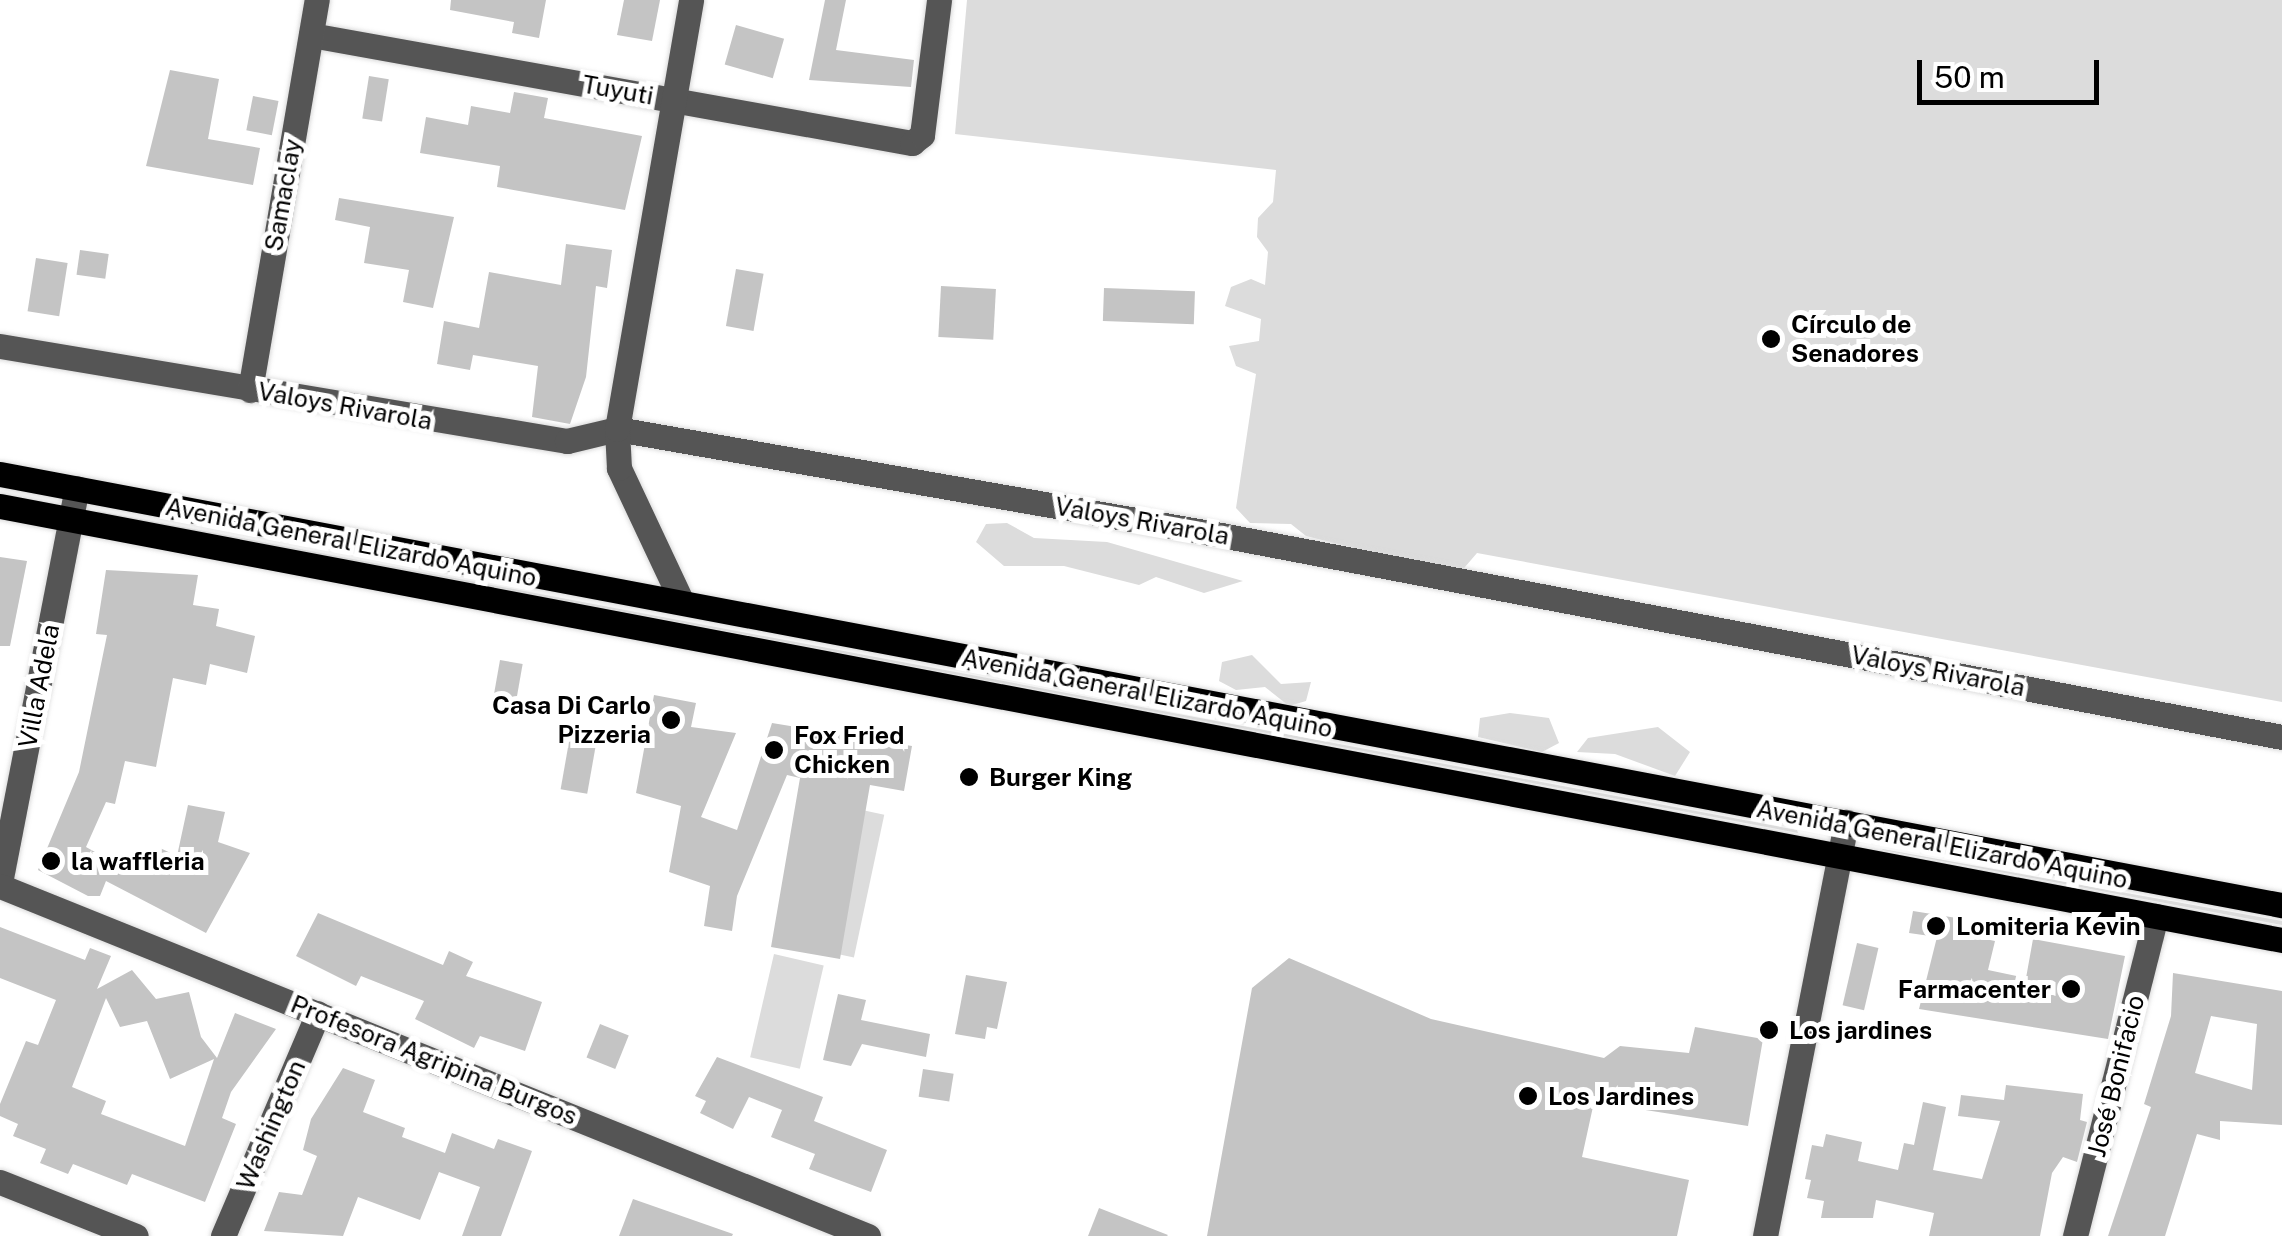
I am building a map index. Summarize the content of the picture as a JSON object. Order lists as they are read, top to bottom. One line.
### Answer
{"streets":{"main road":["Avenida General Elizardo Aquino"],"street":["Tuyuti","Samaclay","Valoys Rivarola","Villa Adela","Profesora Agripina Burgos","José Bonifacio","Washington"]},"crossings":[["Tuyuti","Samaclay"],["Samaclay","Valoys Rivarola"],["Avenida General Elizardo Aquino","Villa Adela"],["Avenida General Elizardo Aquino","José Bonifacio"],["Villa Adela","Profesora Agripina Burgos"],["Profesora Agripina Burgos","Washington"]],"places":["Círculo de Senadores","Casa Di Carlo Pizzeria","Fox Fried Chicken","Burger King","la waffleria","Lomiteria Kevin","Farmacenter","Los jardines","Los Jardines"],"scale_bar":"50 m"}
